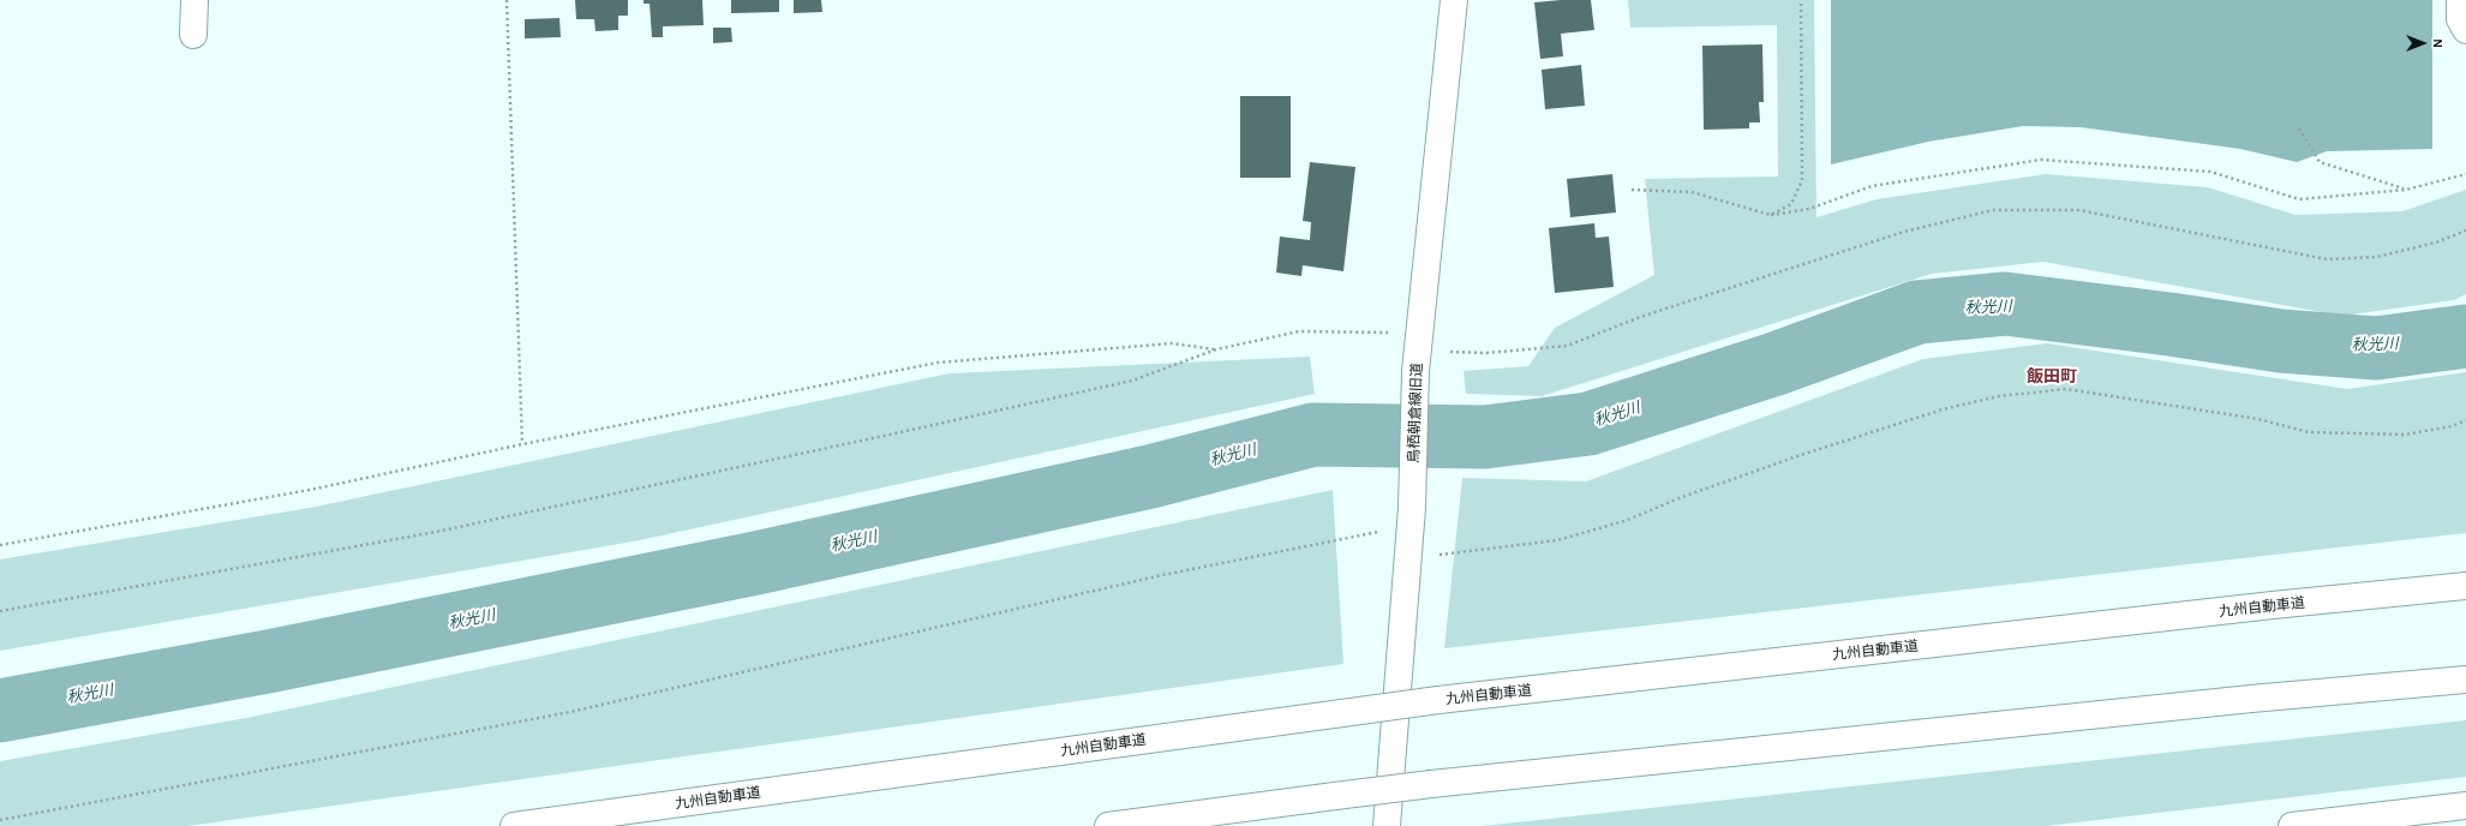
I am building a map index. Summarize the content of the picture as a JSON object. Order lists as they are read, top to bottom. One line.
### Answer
{"streets":{"main road":["鳥栖朝倉線旧道","九州自動車道"]},"districts":["飯田町"],"water":["秋光川"],"north":"right"}
